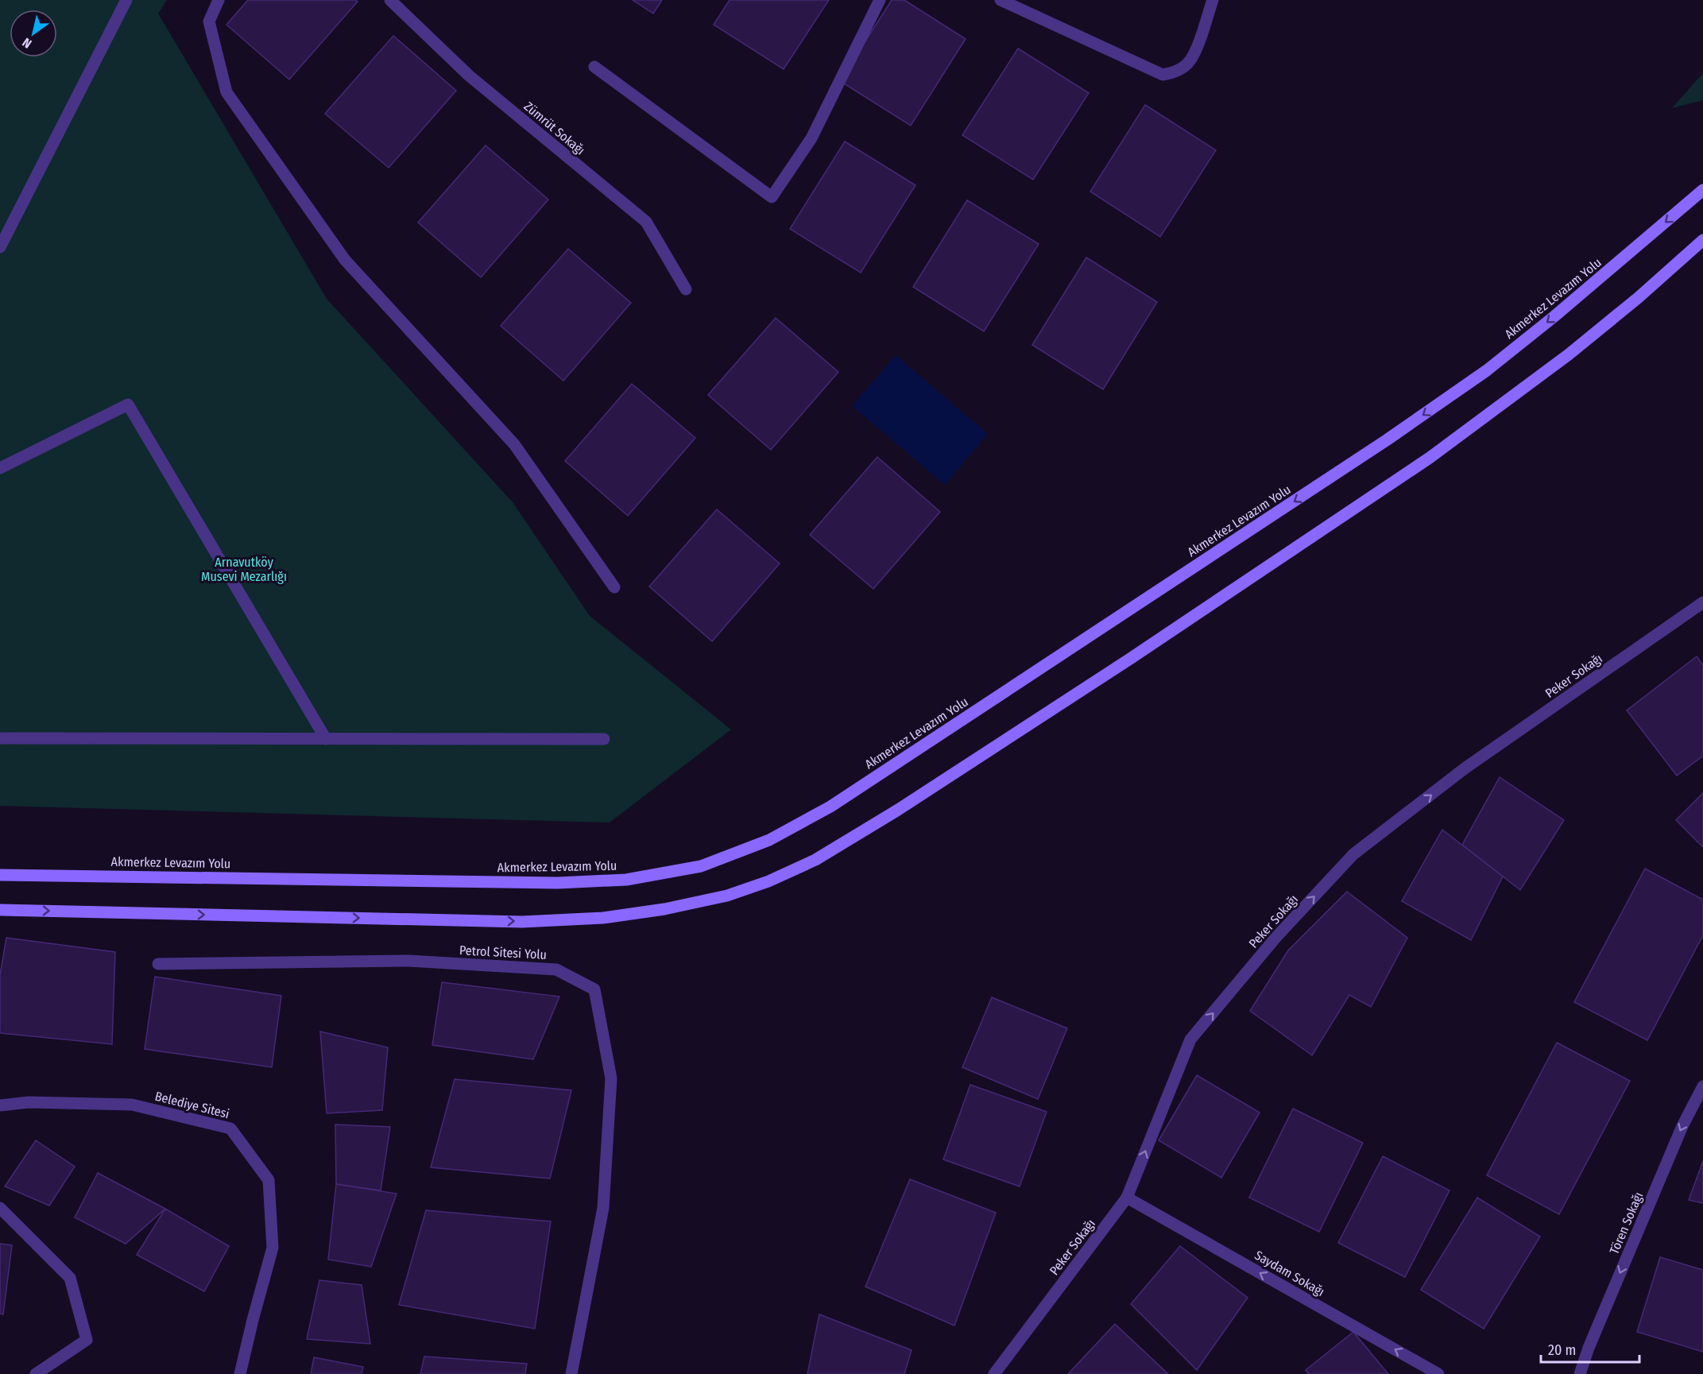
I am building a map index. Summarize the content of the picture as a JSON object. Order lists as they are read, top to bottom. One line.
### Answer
{"streets":{"main road":["Akmerkez Levazım Yolu"],"street":["Zümrüt Sokağı","Peker Sokağı","Petrol Sitesi Yolu","Belediye Sitesi","Tören Sokağı","Saydam Sokağı"]},"crossings":[["Peker Sokağı","Saydam Sokağı"]],"one_way":["Peker Sokağı","Tören Sokağı","Saydam Sokağı"],"parks":["Arnavutköy Musevi Mezarlığı"],"scale_bar":"20 m","north":"bottom left"}
